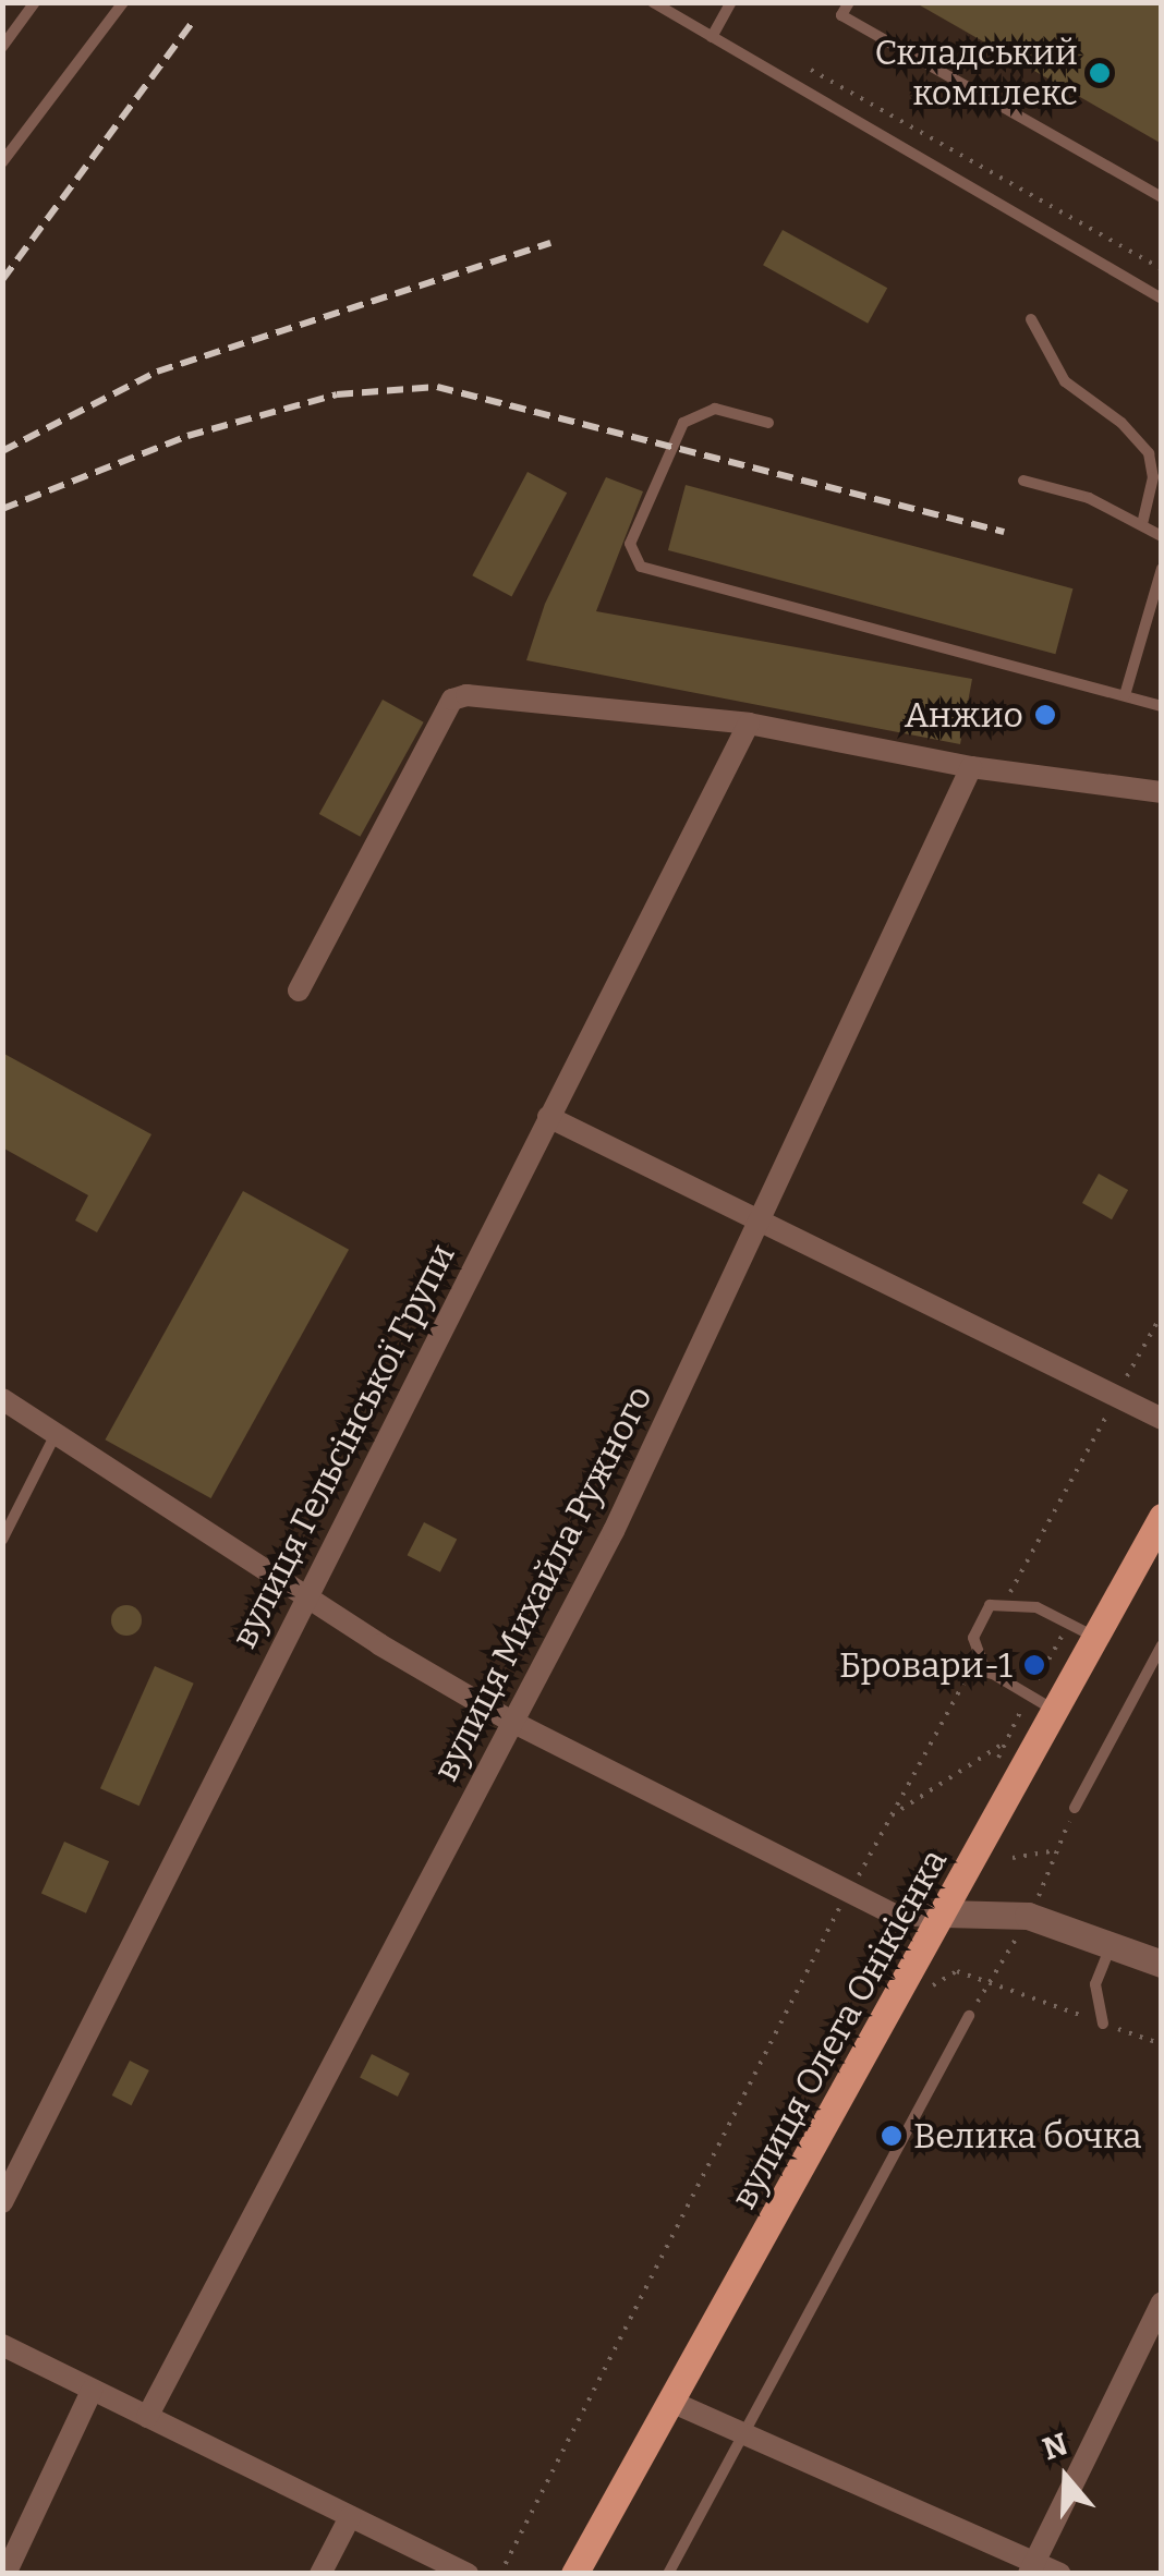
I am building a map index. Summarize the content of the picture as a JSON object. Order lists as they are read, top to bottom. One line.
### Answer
{"streets":{"main road":["вулиця Олега Онікієнка"],"street":["вулиця Гельсінської Групи","вулиця Михайла Ружного"]},"places":["Складський комплекс","Анжио","Бровари-1","Велика бочка"],"north":"top"}
